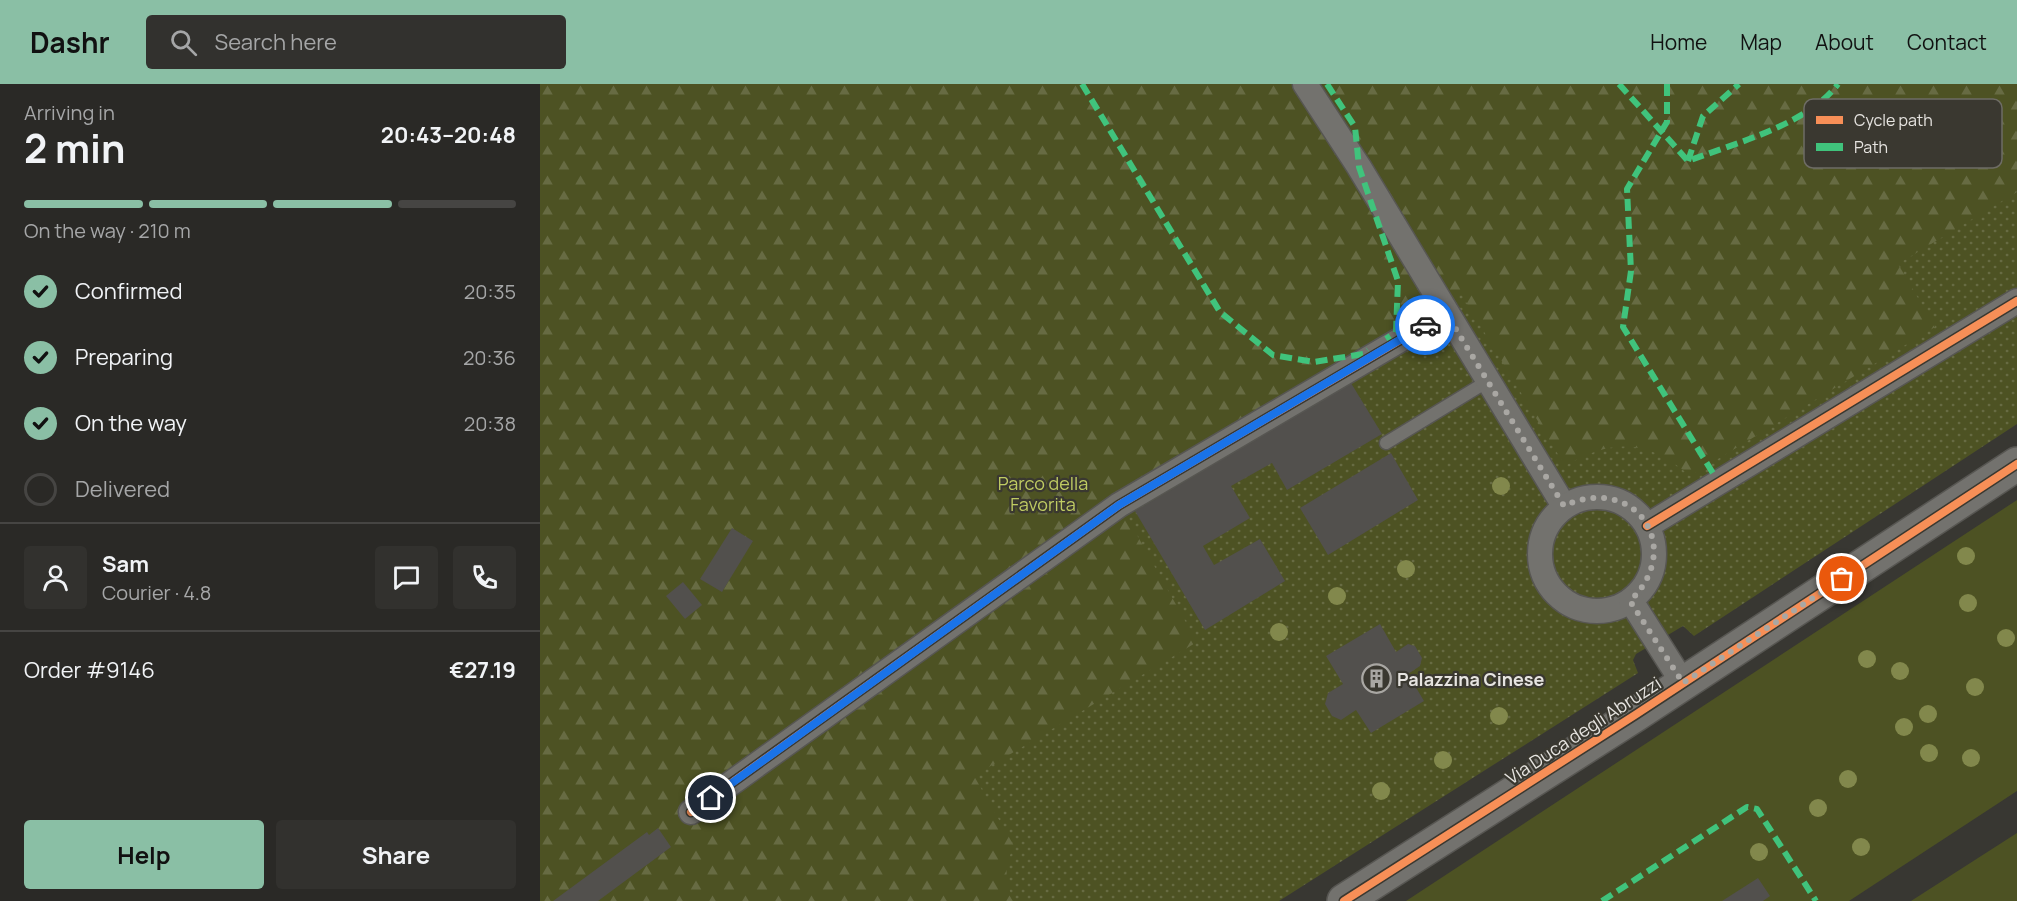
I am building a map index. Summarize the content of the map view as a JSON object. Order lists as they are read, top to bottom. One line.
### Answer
{"streets":{"street":["Via Duca degli Abruzzi"]},"parks":["Parco della Favorita"],"places":{"building":["Palazzina Cinese"]},"legend":["Cycle path","Path"],"page":{"header":"Dashr","search":"Search here","nav":["Home","Map","About","Contact"],"heading":["2 min","Arriving in","20:43–20:48"],"panel":["Sam","Courier · 4.8","Order #9146","€27.19"],"bar":"On the way · 210 m","list":[["Confirmed","20:35"],["Preparing","20:36"],["On the way","20:38"],"Delivered"],"buttons":["Help","Share"]}}
